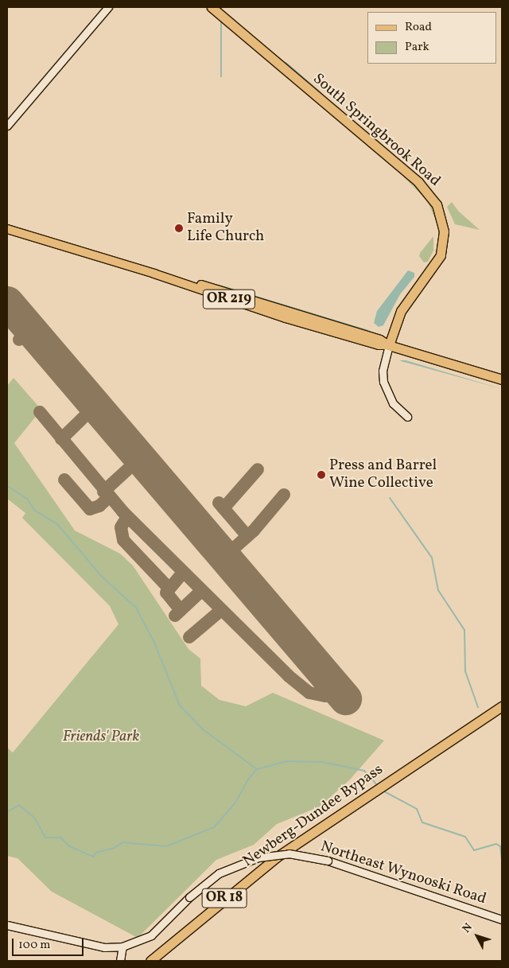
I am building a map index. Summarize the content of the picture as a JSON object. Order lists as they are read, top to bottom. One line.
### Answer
{"streets":{"highway":["South Springbrook Road","OR 219","Newberg-Dundee Bypass","OR 18"],"main road":["Northeast Wynooski Road"]},"crossings":[["South Springbrook Road","OR 219"]],"parks":["Friends' Park"],"places":["Family Life Church","Press and Barrel Wine Collective"],"legend":["Road","Park"],"scale_bar":"100 m","north":"top left"}
